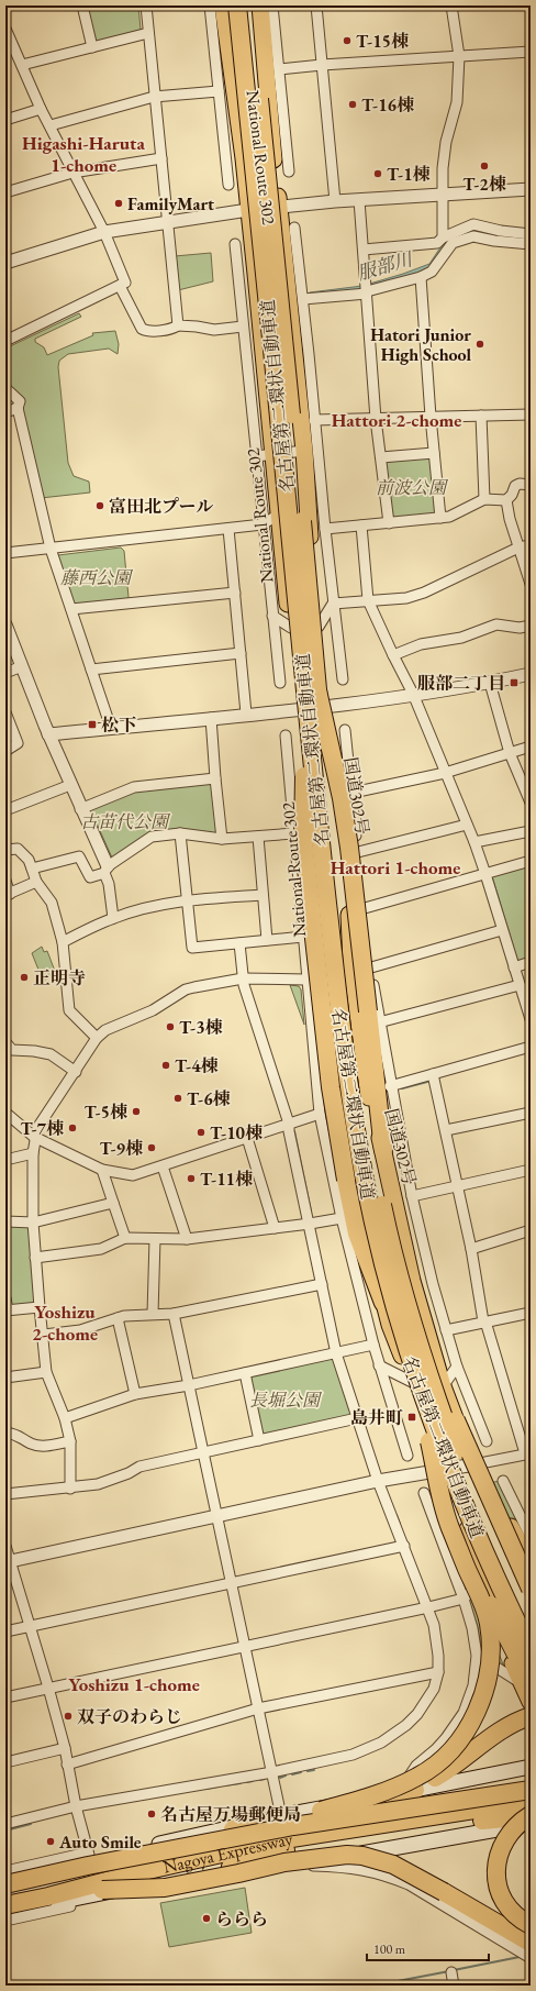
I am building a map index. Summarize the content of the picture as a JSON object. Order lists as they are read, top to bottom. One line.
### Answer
{"streets":{"highway":["National Route 302","名古屋第二環状自動車道","国道302号","Nagoya Expressway"]},"crossings":[["National Route 302","名古屋第二環状自動車道"]],"districts":["Higashi-Haruta 1-chome","Hattori 2-chome","Hattori 1-chome","Yoshizu 2-chome","Yoshizu 1-chome"],"water":["服部川"],"parks":["前波公園","藤西公園","古苗代公園","長堀公園"],"places":{"other":["T-15棟","T-16棟","T-2棟","T-1棟","FamilyMart","Hatori Junior High School","富田北プール","正明寺","T-3棟","T-4棟","T-6棟","T-5棟","T-7棟","T-10棟","T-9棟","T-11棟","双子のわらじ","名古屋万場郵便局","Auto Smile","ららら"],"transit":["服部二丁目","松下","島井町"]},"scale_bar":"100 m"}
